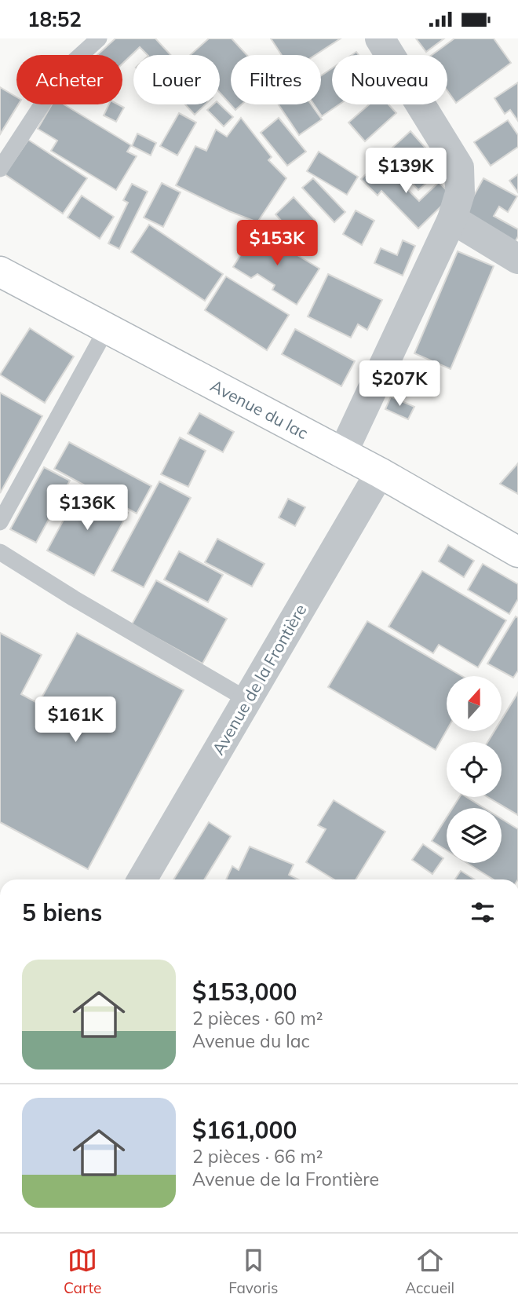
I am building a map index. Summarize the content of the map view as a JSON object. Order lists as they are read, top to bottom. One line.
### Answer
{"streets":{"main road":["Avenue du lac"],"street":["Avenue de la Frontière"]},"crossings":[["Avenue du lac","Avenue de la Frontière"]],"north":"top","page":{"status":"18:52","chip":["Acheter","Louer","Filtres","Nouveau"],"price":["$139K","$153K","$207K","$136K","$161K"],"heading":"5 biens","list":[{"name":"$153,000","note":"2 pièces · 60 m² · Avenue du lac"},{"name":"$161,000","note":"2 pièces · 66 m² · Avenue de la Frontière"}],"tabs":["Carte","Favoris","Accueil"]}}
